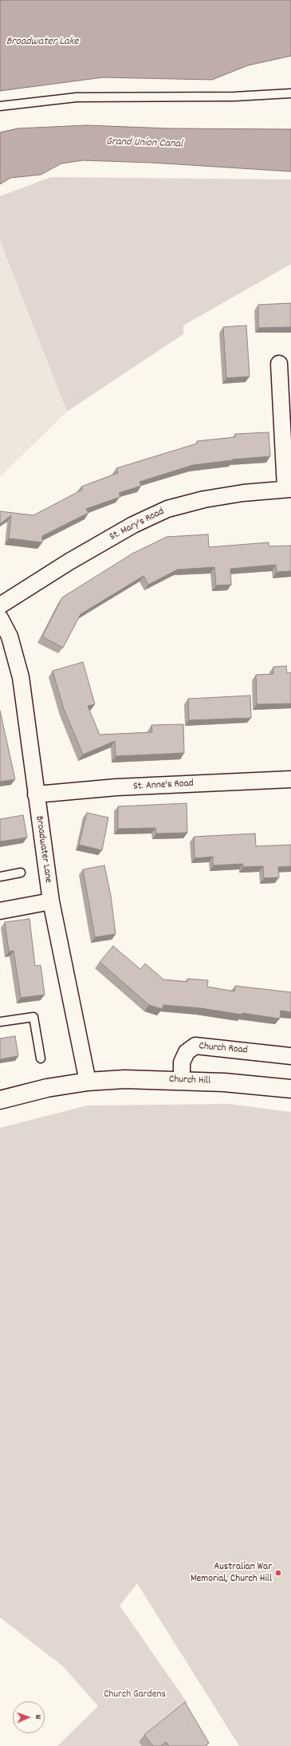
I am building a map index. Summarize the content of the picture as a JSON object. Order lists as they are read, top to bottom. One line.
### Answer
{"streets":{"street":["St. Mary's Road","St. Anne's Road","Broadwater Lane","Church Road","Church Hill"]},"crossings":[["St. Anne's Road","Broadwater Lane"],["Broadwater Lane","Church Hill"],["Church Road","Church Hill"]],"water":["Broadwater Lake","Grand Union Canal"],"parks":["Church Gardens"],"places":["Australian War Memorial, Church Hill"],"north":"right"}
